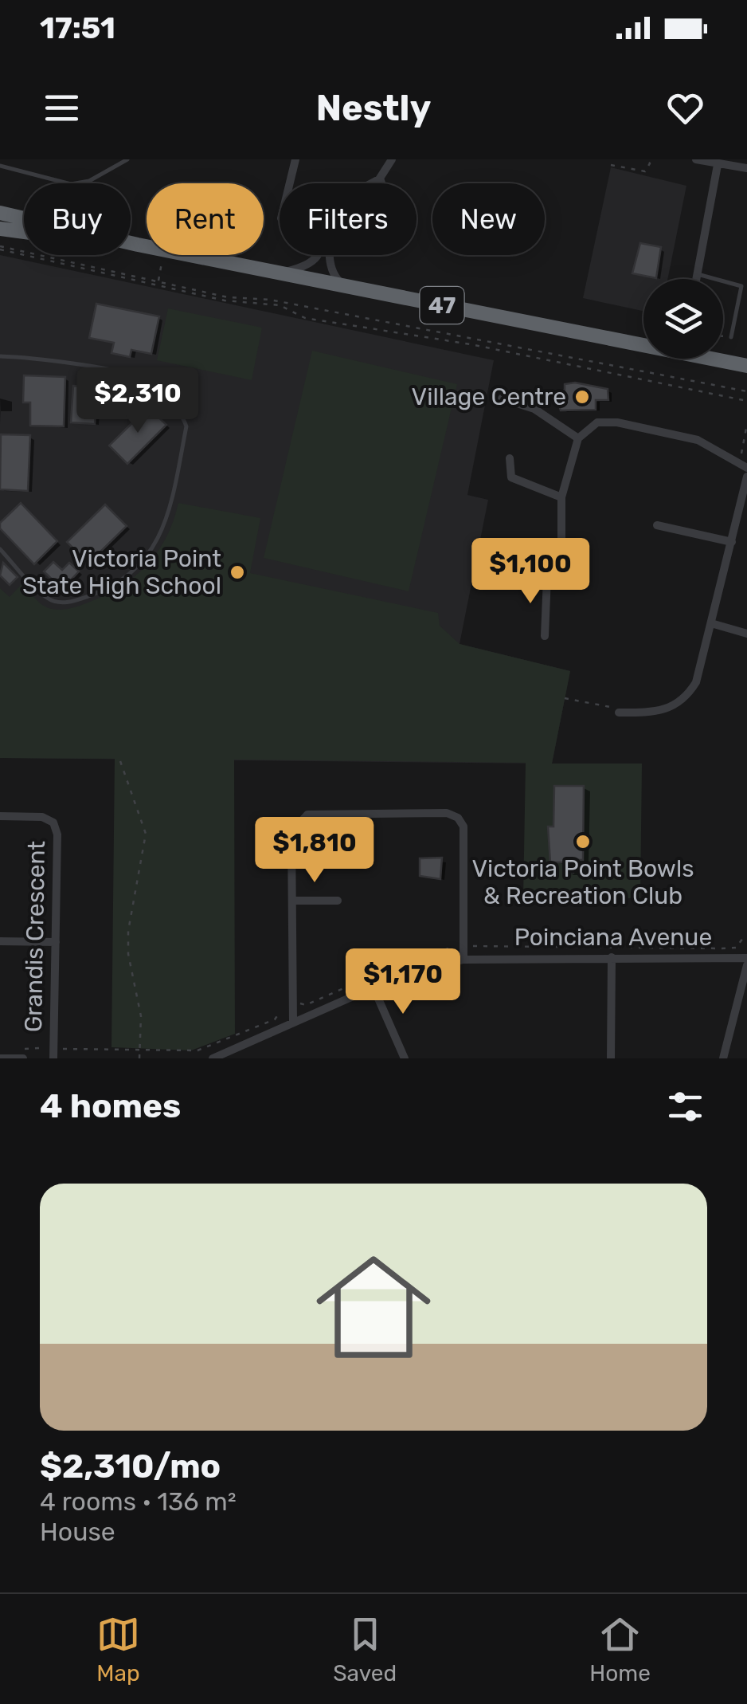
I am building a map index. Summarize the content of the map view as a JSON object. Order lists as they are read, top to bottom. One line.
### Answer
{"streets":{"highway":["47"],"street":["Grandis Crescent","Poinciana Avenue"]},"places":["Village Centre","Victoria Point State High School","Victoria Point Bowls & Recreation Club"],"page":{"status":"17:51","header":"Nestly","chip":["Buy","Rent","Filters","New"],"price":["$2,310","$1,100","$1,810","$1,170"],"heading":"4 homes","list":[{"name":"$2,310/mo","note":"4 rooms · 136 m² · House"}],"tabs":["Map","Saved","Home"]}}
